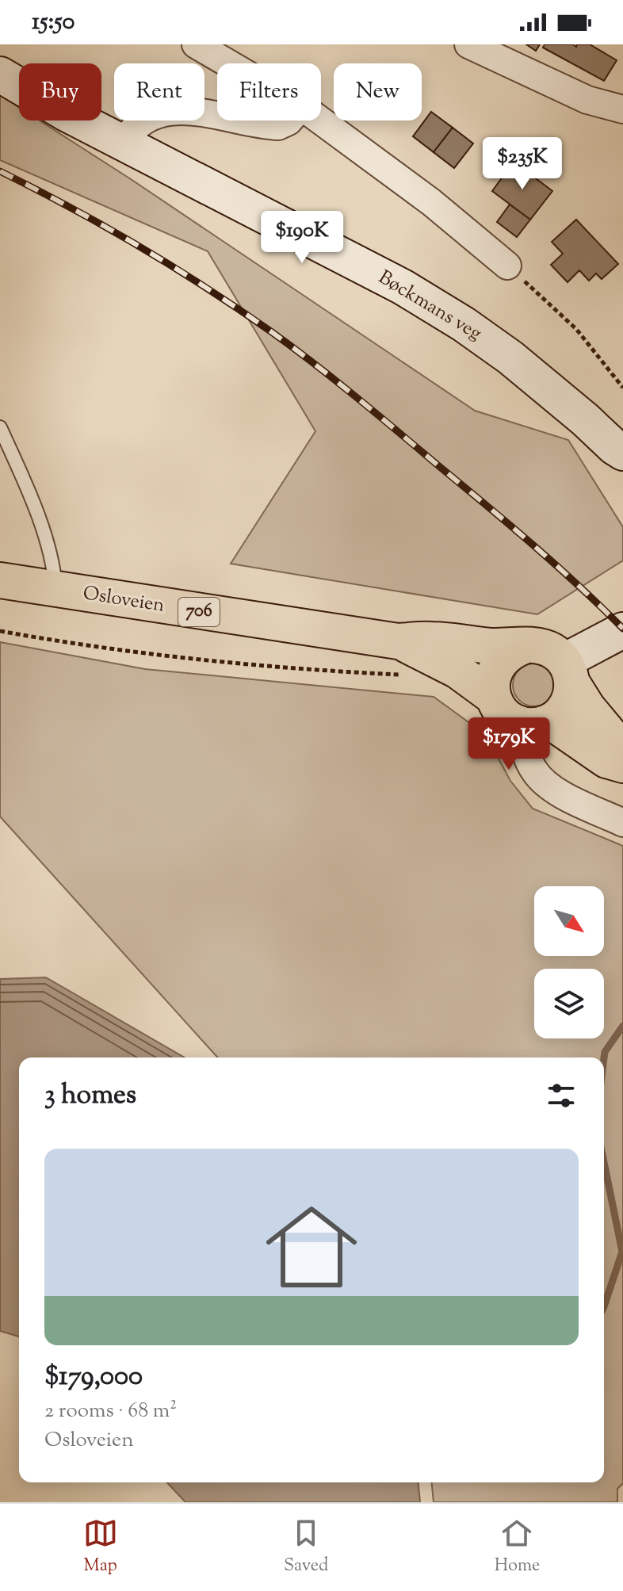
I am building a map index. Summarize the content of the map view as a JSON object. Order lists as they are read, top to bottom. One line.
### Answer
{"streets":{"highway":["Osloveien","706"],"main road":["Bøckmans veg"]},"crossings":[["Osloveien","706"]],"north":"bottom right","page":{"status":"15:50","chip":["Buy","Rent","Filters","New"],"price":["$235K","$190K","$179K"],"heading":"3 homes","list":[{"name":"$179,000","note":"2 rooms · 68 m² · Osloveien"}],"tabs":["Map","Saved","Home"]}}
